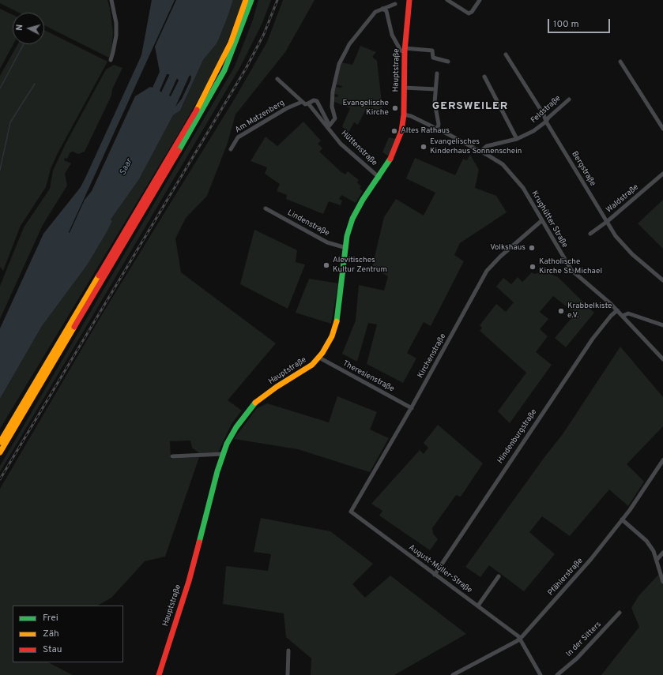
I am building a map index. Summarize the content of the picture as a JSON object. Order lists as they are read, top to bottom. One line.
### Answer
{"streets":{"main road":["Hauptstraße"],"street":["Feldstraße","Am Matzenberg","Hüttenstraße","Bergstraße","Waldstraße","Krughütter Straße","Lindenstraße","Kirchenstraße","Theresienstraße","Hindenburgstraße","August-Müller-Straße","Pfählerstraße","In der Sitters"]},"crossings":[["Hauptstraße","Hüttenstraße"],["Hauptstraße","Krughütter Straße"],["Hauptstraße","Lindenstraße"],["Hauptstraße","Theresienstraße"],["Feldstraße","Bergstraße"],["Feldstraße","Krughütter Straße"],["Am Matzenberg","Hüttenstraße"],["Bergstraße","Waldstraße"],["Krughütter Straße","Kirchenstraße"],["Krughütter Straße","Hindenburgstraße"],["Kirchenstraße","Theresienstraße"],["Kirchenstraße","August-Müller-Straße"],["Hindenburgstraße","August-Müller-Straße"],["August-Müller-Straße","Pfählerstraße"]],"districts":["GERSWEILER"],"water":["Saar"],"places":["Evangelische Kirche","Altes Rathaus","Evangelisches Kinderhaus Sonnenschein","Volkshaus","Alevitisches Kultur Zentrum","Katholische Kirche St. Michael","Krabbelkiste e.V."],"legend":["Frei","Zäh","Stau"],"scale_bar":"100 m","north":"left"}
